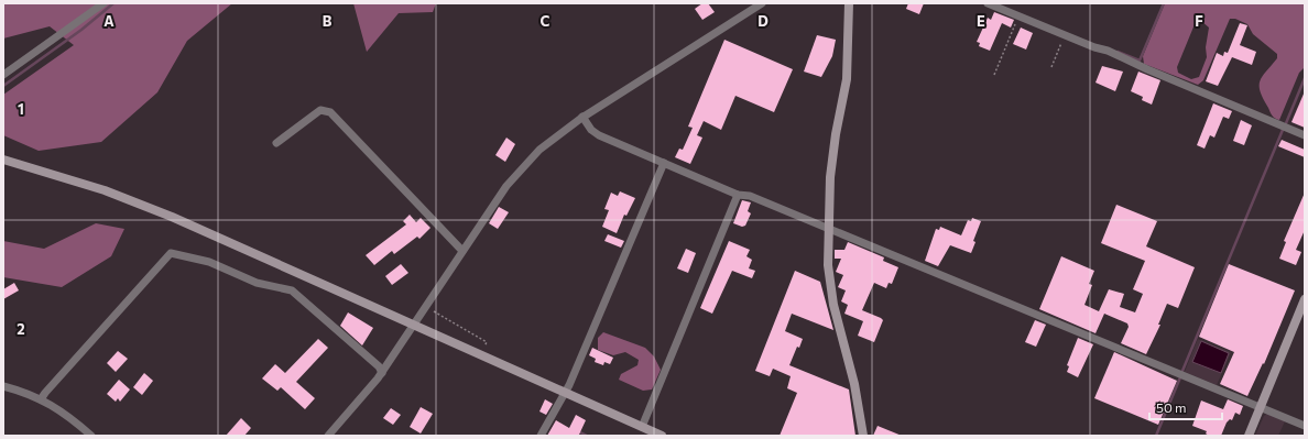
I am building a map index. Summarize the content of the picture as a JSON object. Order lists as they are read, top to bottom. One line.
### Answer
{"scale_bar":"50 m","grid":{"columns":["A","B","C","D","E","F"],"rows":["1","2"]}}
